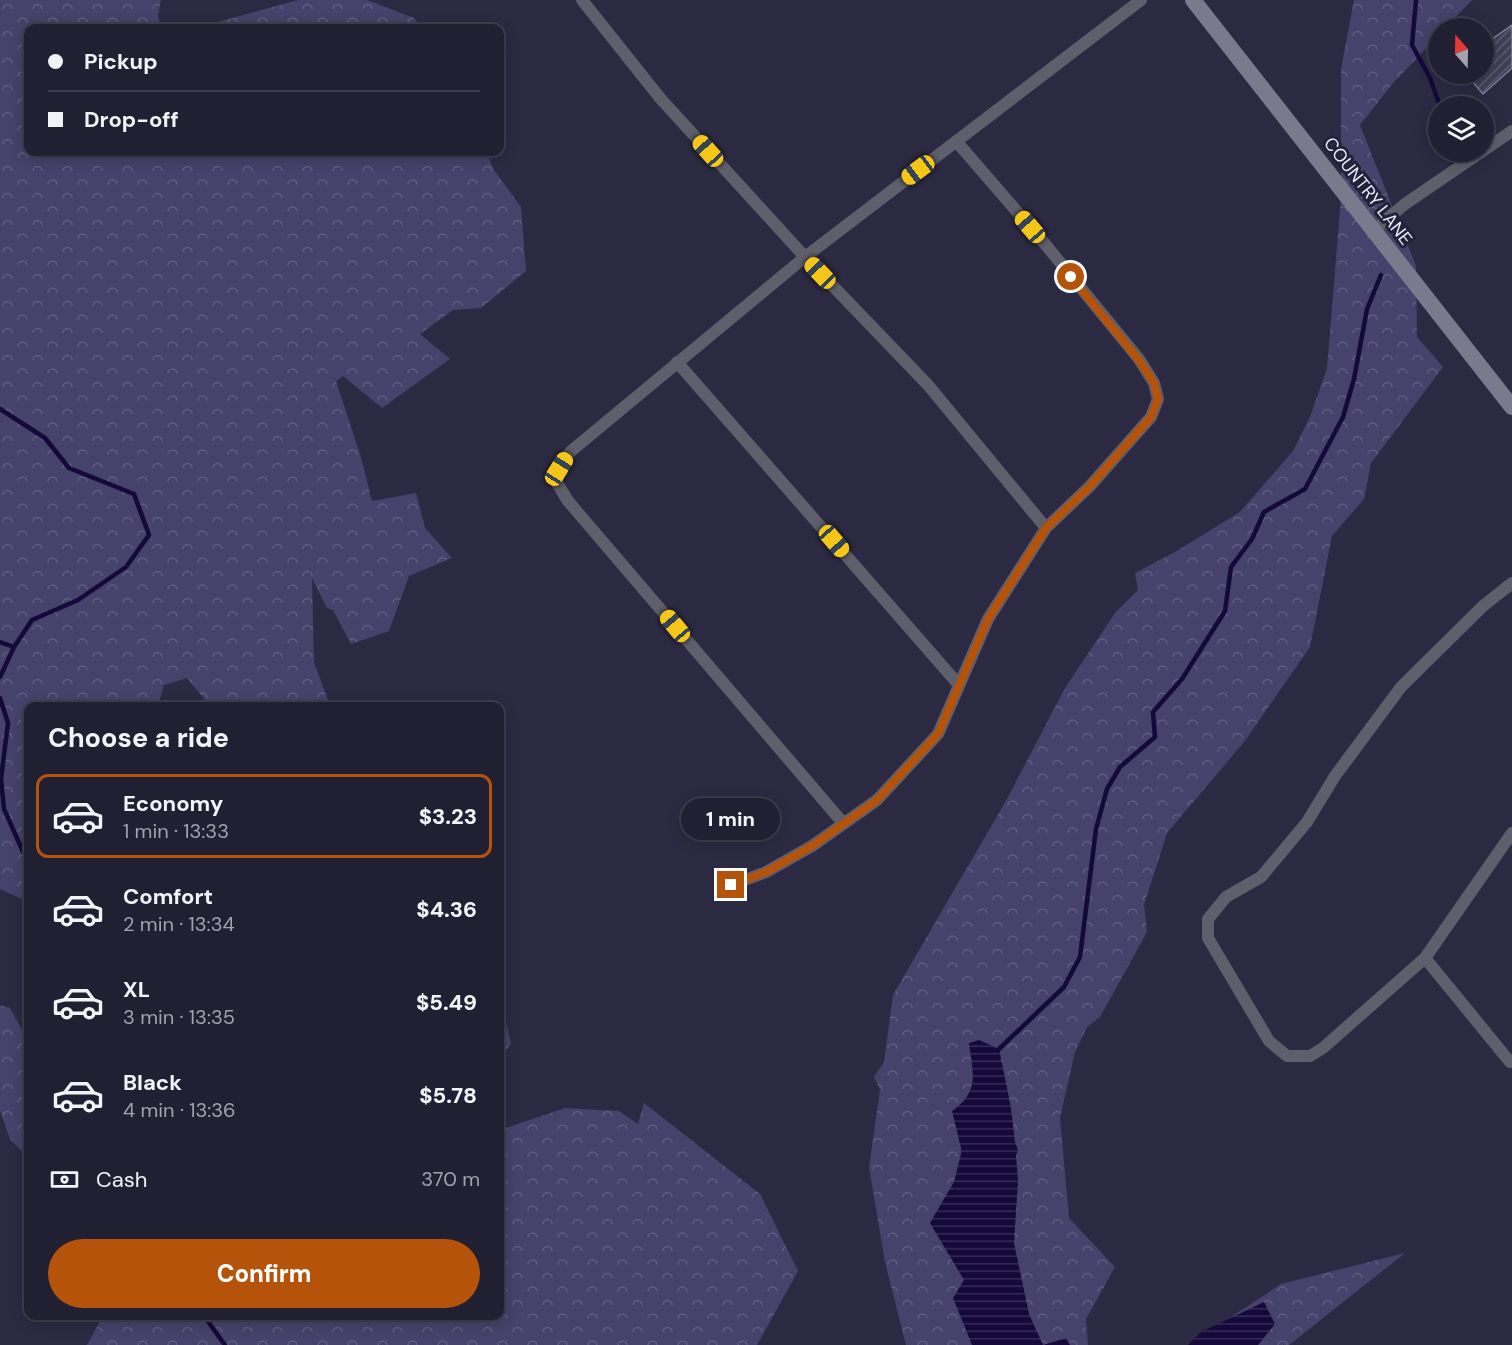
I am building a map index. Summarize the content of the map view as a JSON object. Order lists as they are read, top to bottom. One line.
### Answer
{"streets":{"street":["COUNTRY LANE"]},"north":"top","page":{"banner":["Pickup","Drop-off"],"heading":"Choose a ride","list":[{"name":"Economy","note":"1 min · 13:33","value":"$3.23"},{"name":"Comfort","note":"2 min · 13:34","value":"$4.36"},{"name":"XL","note":"3 min · 13:35","value":"$5.49"},{"name":"Black","note":"4 min · 13:36","value":"$5.78"}],"bubble":"1 min","pay":["Cash","370 m"],"buttons":"Confirm"}}
